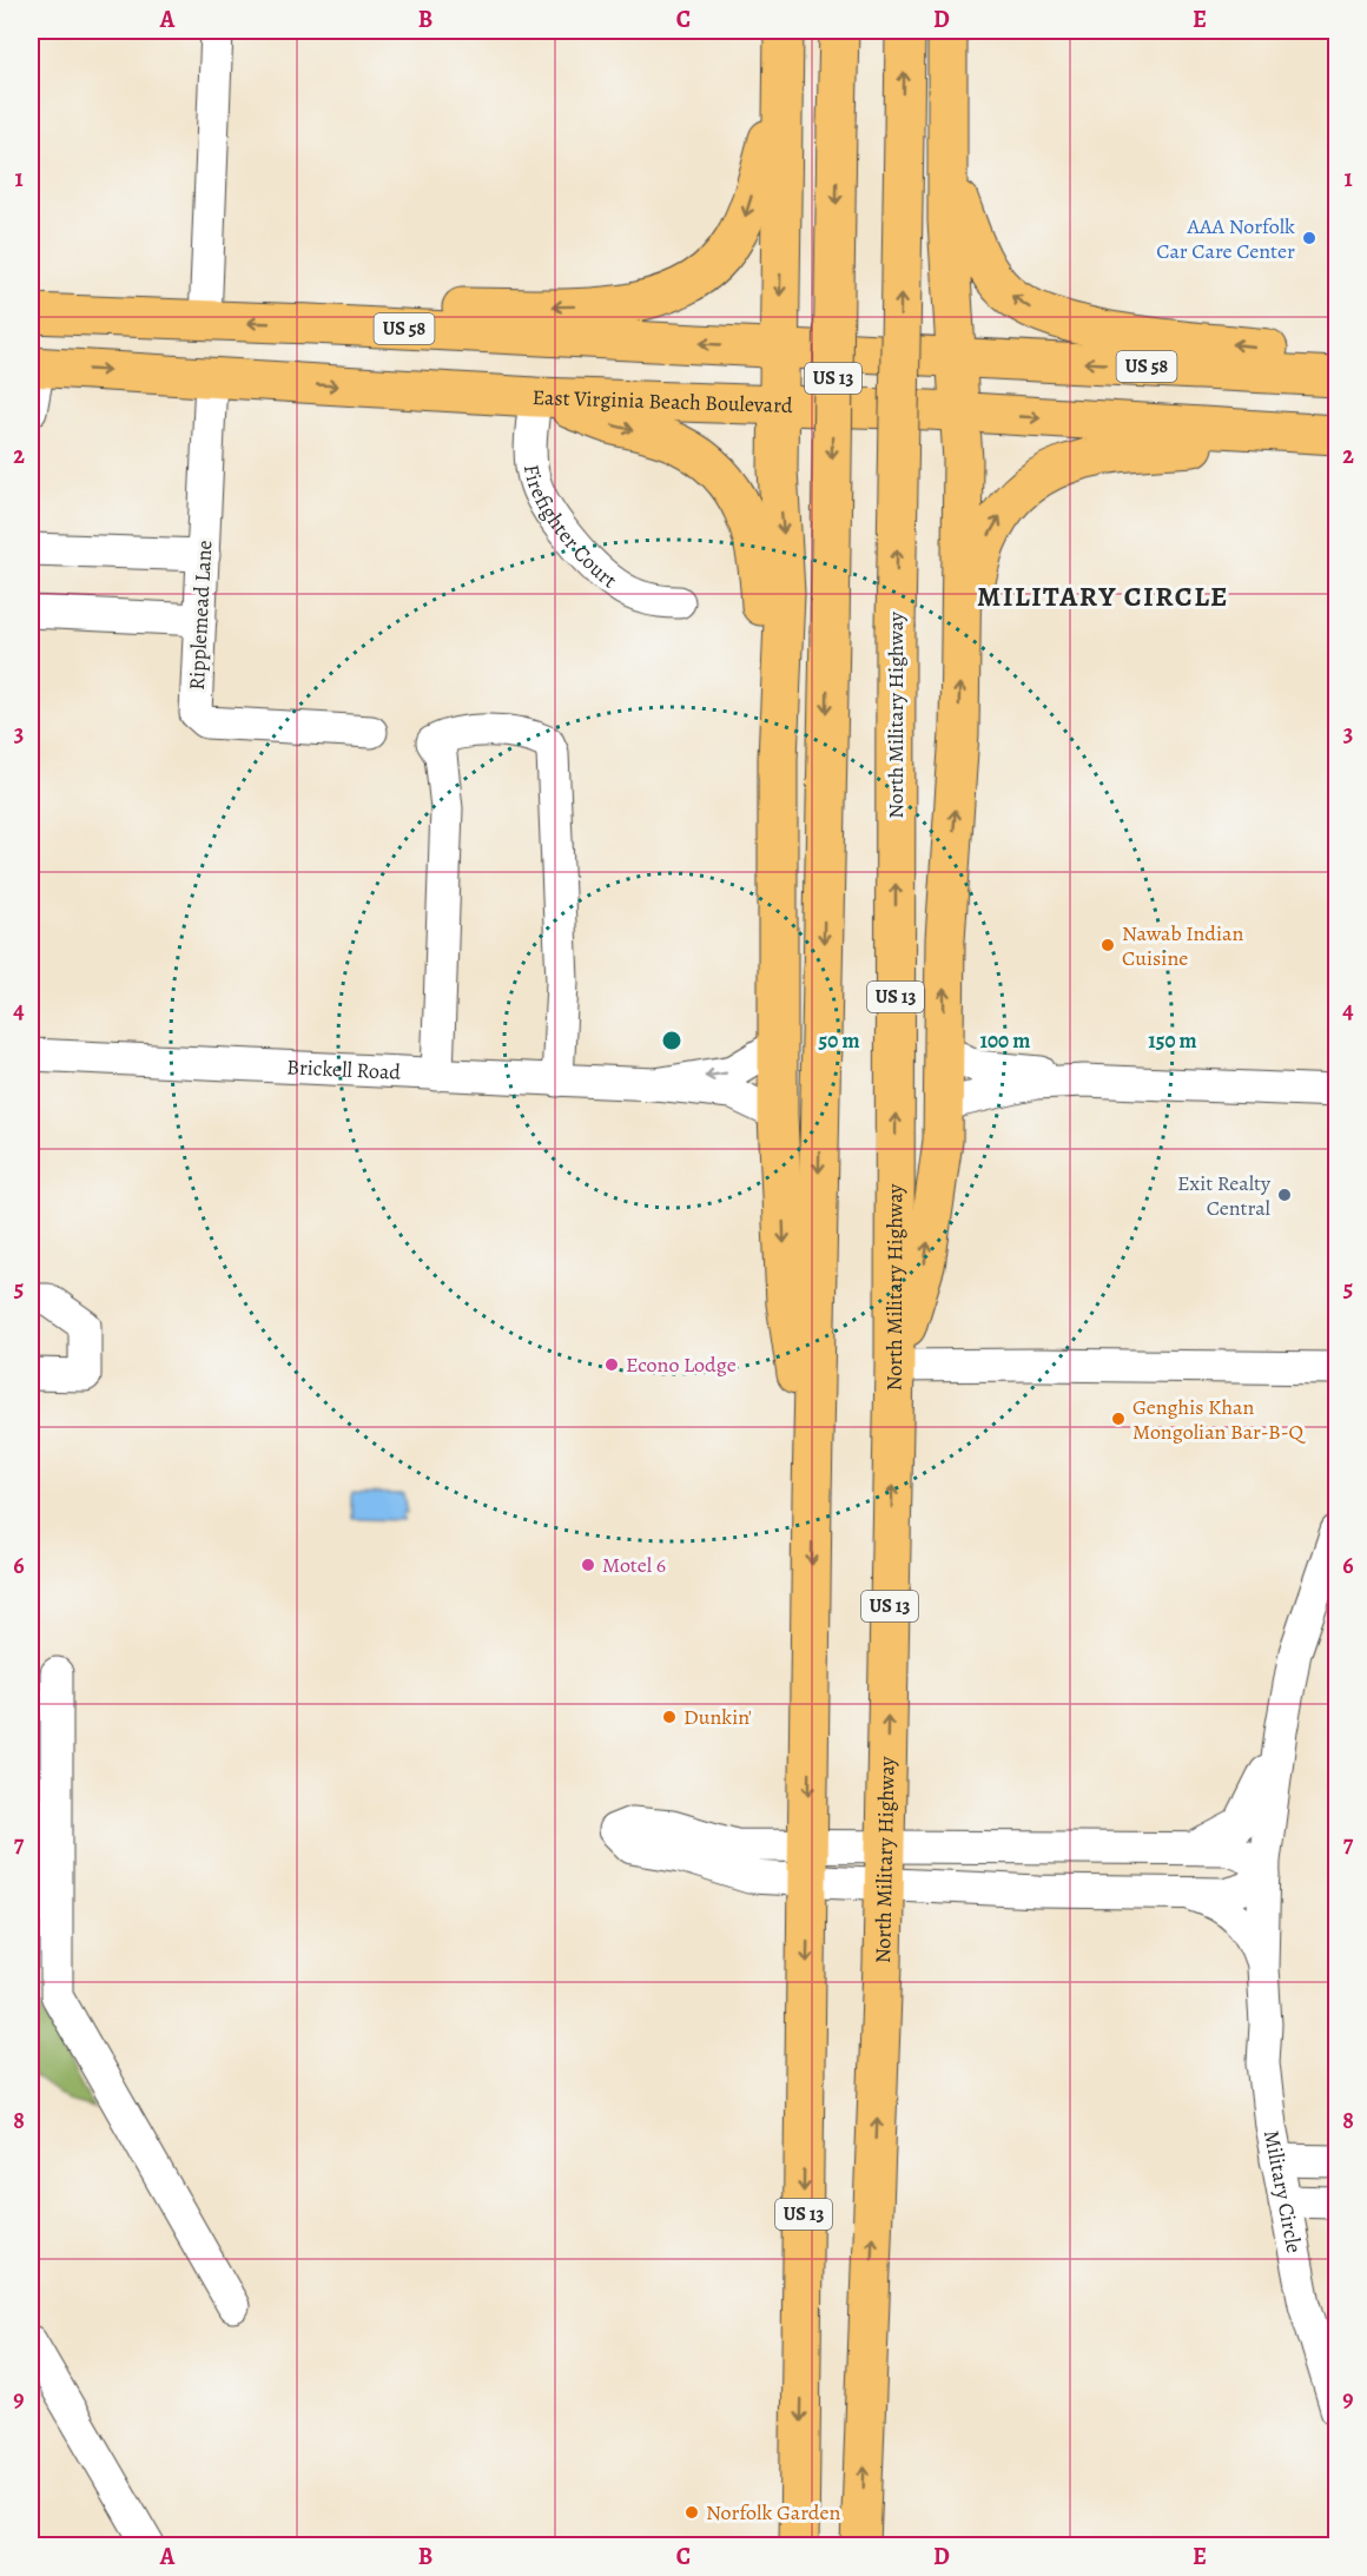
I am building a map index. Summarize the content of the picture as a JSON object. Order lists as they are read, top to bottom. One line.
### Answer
{"streets":{"main road":["US 58","US 13","East Virginia Beach Boulevard","North Military Highway"],"street":["Firefighter Court","Ripplemead Lane","Brickell Road","Military Circle"]},"crossings":[["US 13","Military Circle"],["East Virginia Beach Boulevard","Firefighter Court"],["East Virginia Beach Boulevard","Ripplemead Lane"],["North Military Highway","Military Circle"]],"districts":["MILITARY CIRCLE"],"places":["AAA Norfolk Car Care Center","Nawab Indian Cuisine","Exit Realty Central","Econo Lodge","Genghis Khan Mongolian Bar-B-Q","Motel 6","Dunkin'","Norfolk Garden"],"grid":{"columns":["A","B","C","D","E"],"rows":["1","2","3","4","5","6","7","8","9"]},"rings":["50 m","100 m","150 m"]}
